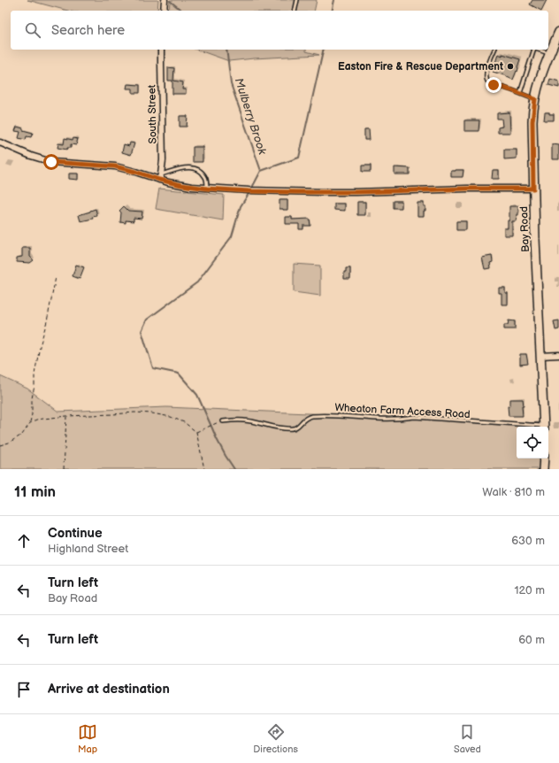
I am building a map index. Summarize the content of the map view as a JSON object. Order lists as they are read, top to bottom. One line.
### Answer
{"streets":{"main road":["Bay Road"],"street":["South Street"],"lane":["Wheaton Farm Access Road"]},"water":["Mulberry Brook"],"places":["Easton Fire & Rescue Department"],"page":{"search":"Search here","heading":["11 min","Walk · 810 m"],"list":[["Continue","Highland Street","630 m"],["Turn left","Bay Road","120 m"],["Turn left","60 m"],"Arrive at destination"],"nav":["Map","Directions","Saved"]}}
